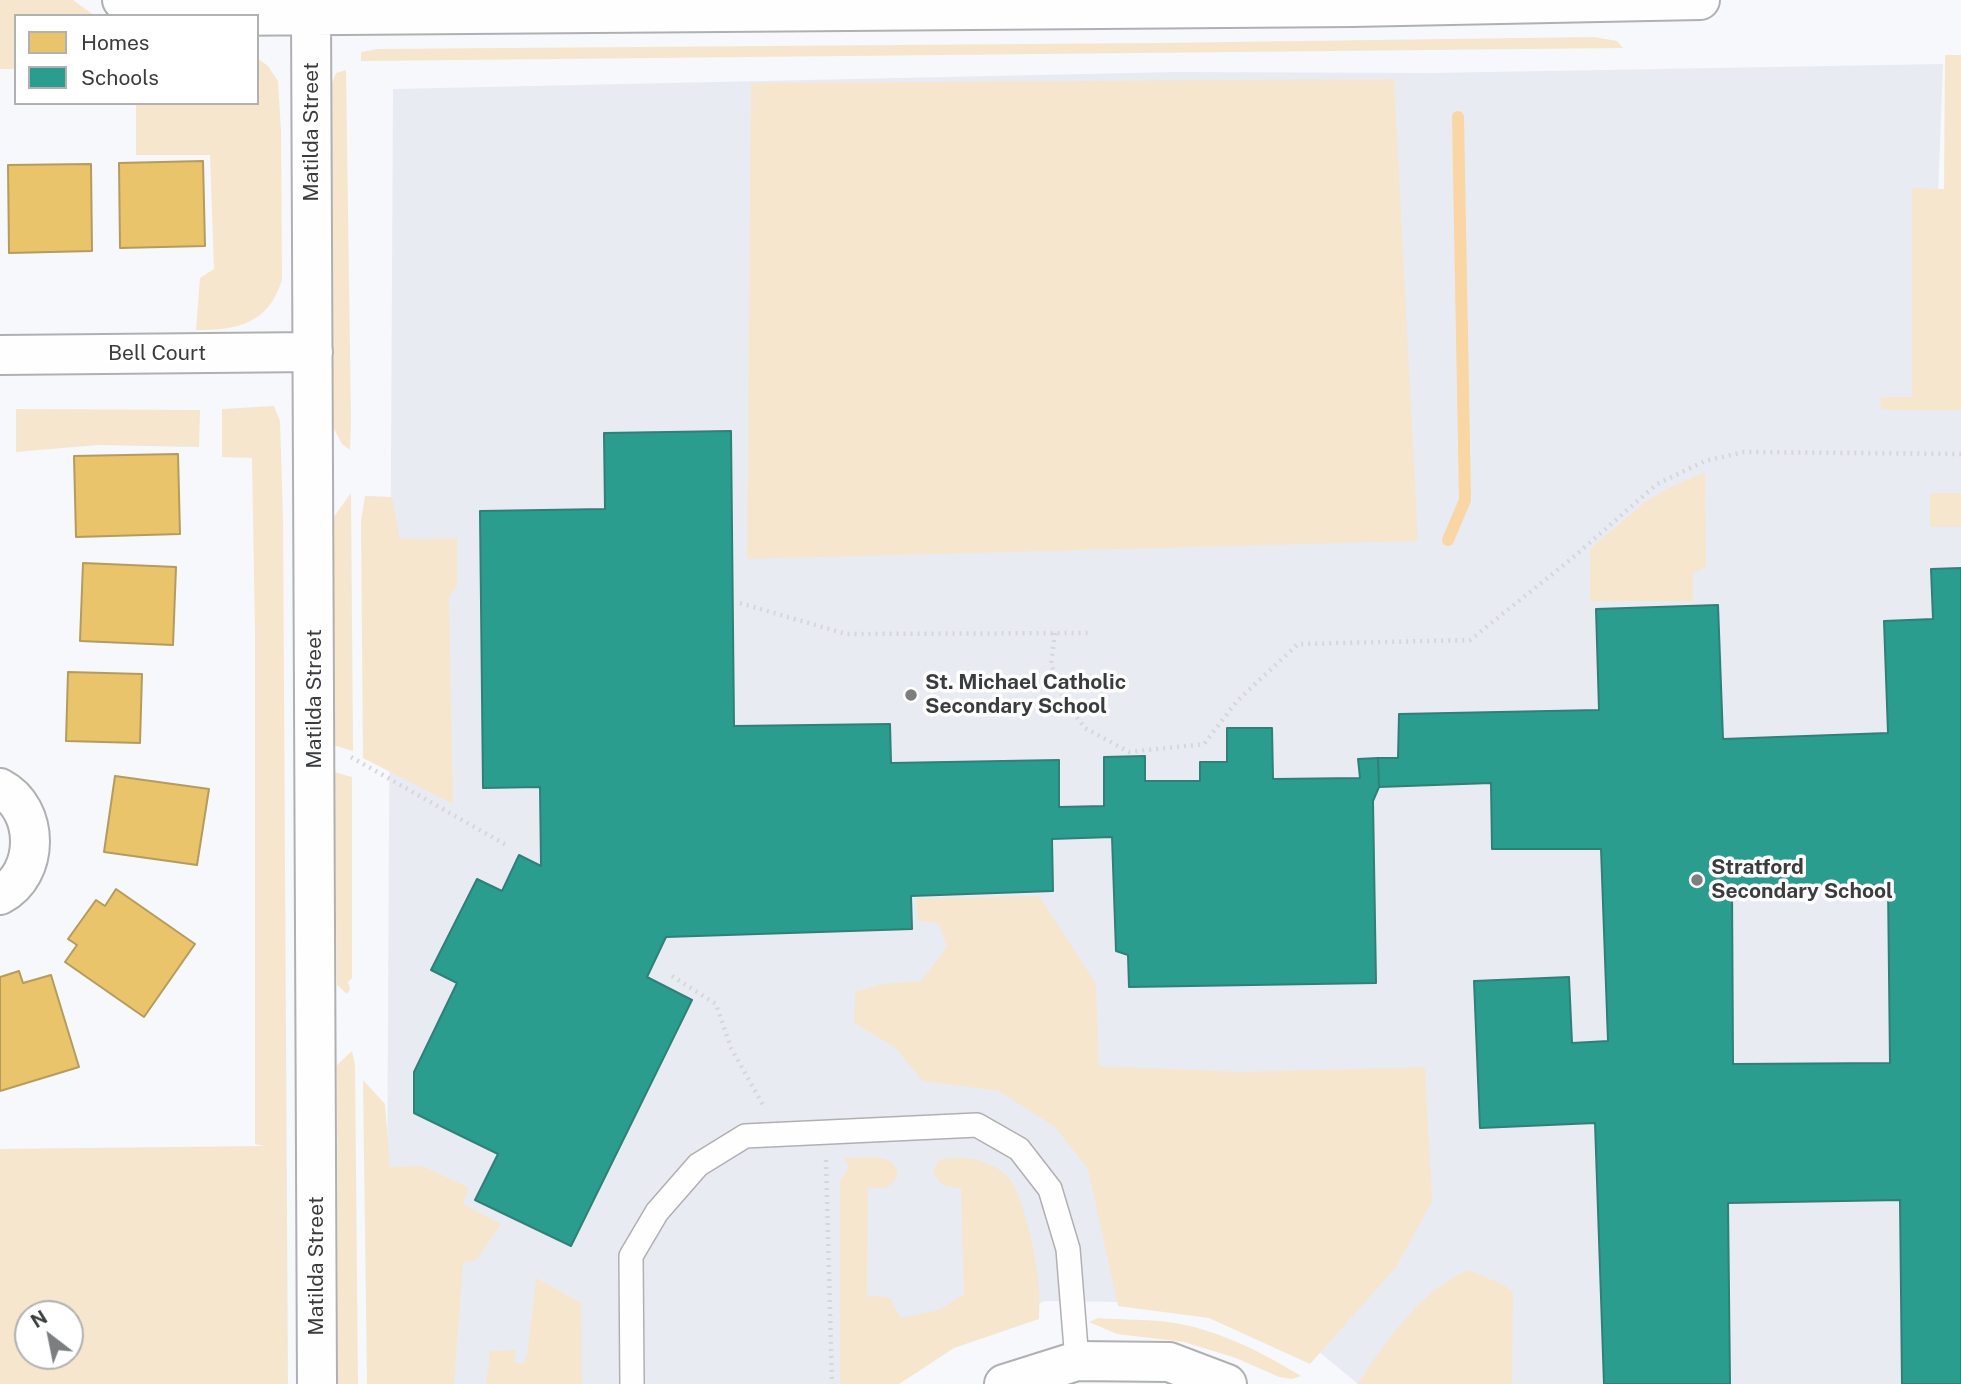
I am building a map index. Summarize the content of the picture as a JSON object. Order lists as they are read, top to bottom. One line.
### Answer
{"streets":{"street":["Matilda Street","Bell Court"]},"crossings":[["Matilda Street","Bell Court"]],"places":["St. Michael Catholic Secondary School","Stratford Secondary School"],"legend":["Homes","Schools"],"north":"top left"}
